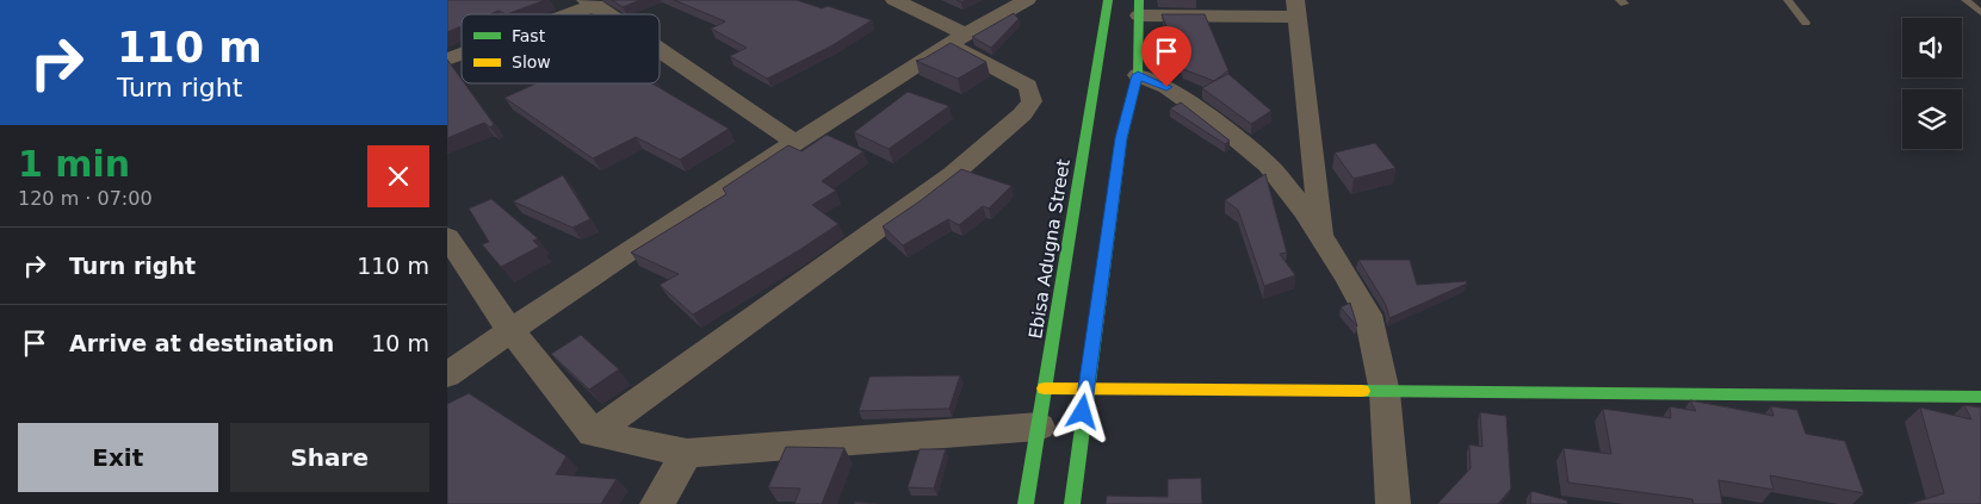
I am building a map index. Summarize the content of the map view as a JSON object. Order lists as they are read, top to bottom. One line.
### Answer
{"streets":{"main road":["Ebisa Adugna Street"]},"legend":["Fast","Slow"],"page":{"turn":["110 m","Turn right"],"heading":["1 min","120 m · 07:00"],"list":[{"name":"Turn right","value":"110 m"},{"name":"Arrive at destination","value":"10 m"}],"buttons":["Exit","Share"]}}
